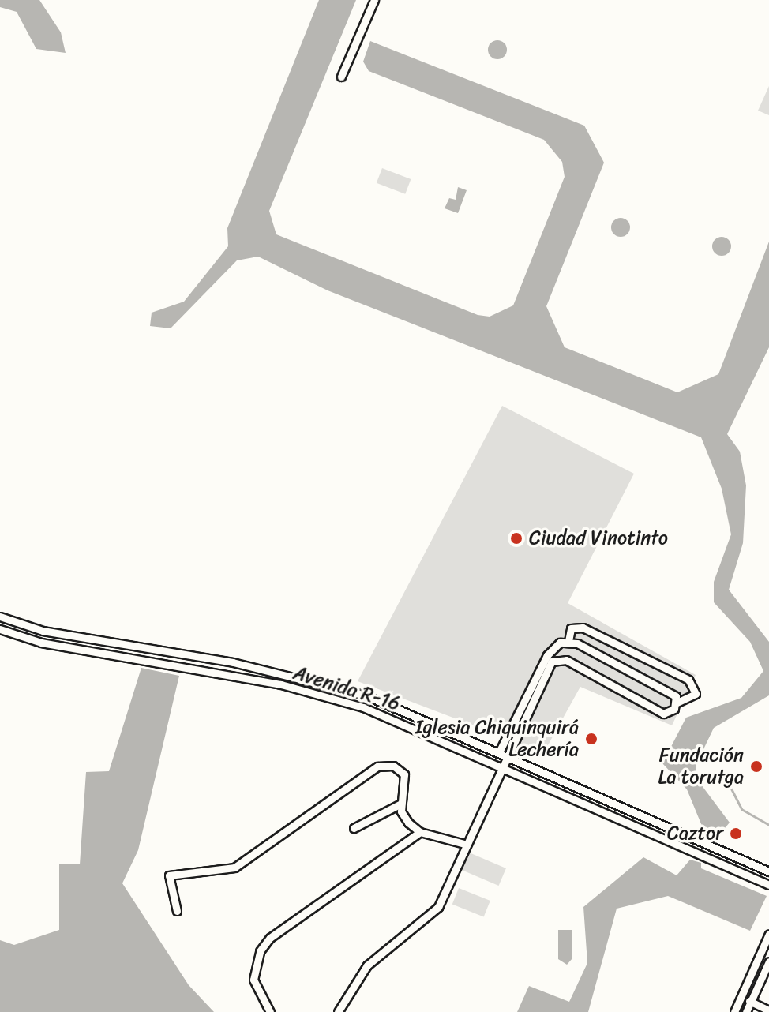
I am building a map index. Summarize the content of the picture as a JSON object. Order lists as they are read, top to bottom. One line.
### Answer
{"streets":{"street":["Avenida R-16"]},"places":["Ciudad Vinotinto","Iglesia Chiquinquirá Lechería","Fundación La torutga","Caztor"]}
